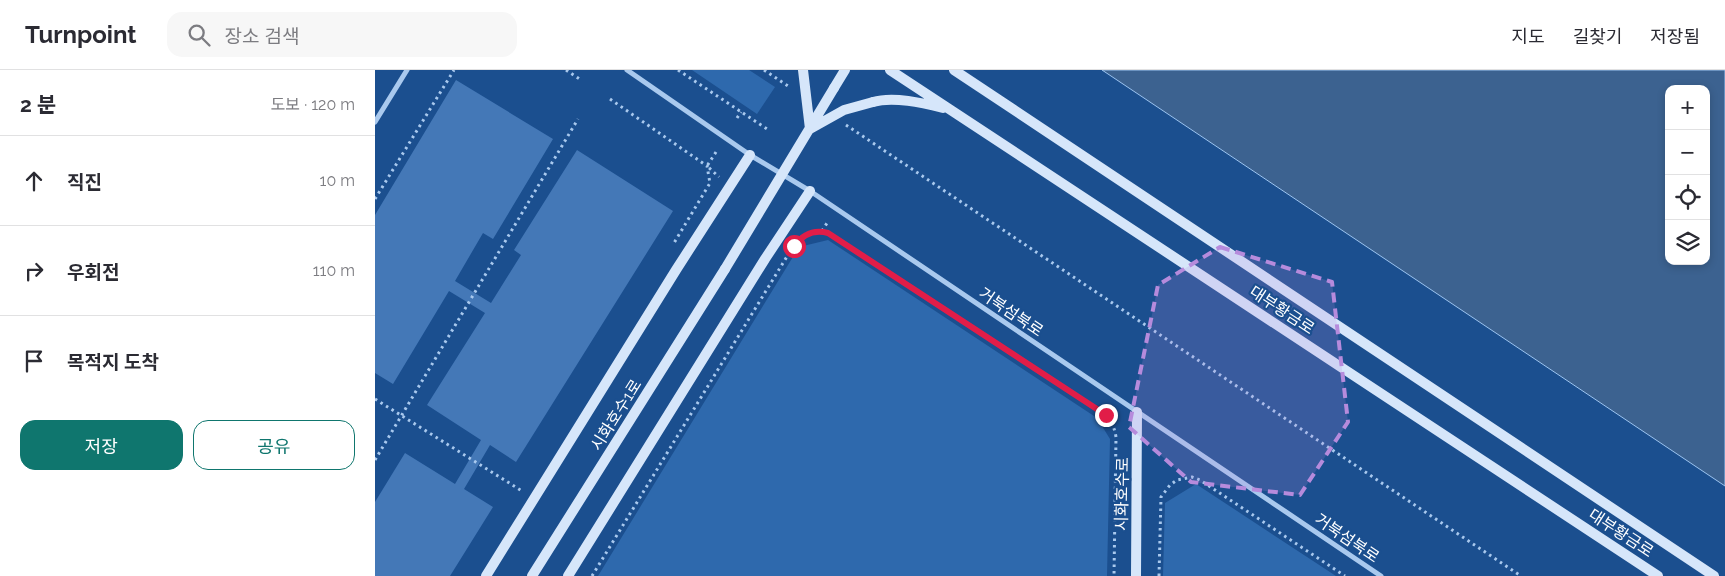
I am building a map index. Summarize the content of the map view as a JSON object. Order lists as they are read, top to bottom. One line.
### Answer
{"streets":{"main road":["대부황금로","시화호수1로","시화호수로"],"street":["거북섬북로"]},"crossings":[["거북섬북로","시화호수로"]],"page":{"header":"Turnpoint","search":"장소 검색","nav":["지도","길찾기","저장됨"],"heading":["2 분","도보 · 120 m"],"map_buttons":["+","−"],"list":[["직진","10 m"],["우회전","110 m"],"목적지 도착"],"buttons":["저장","공유"]}}
